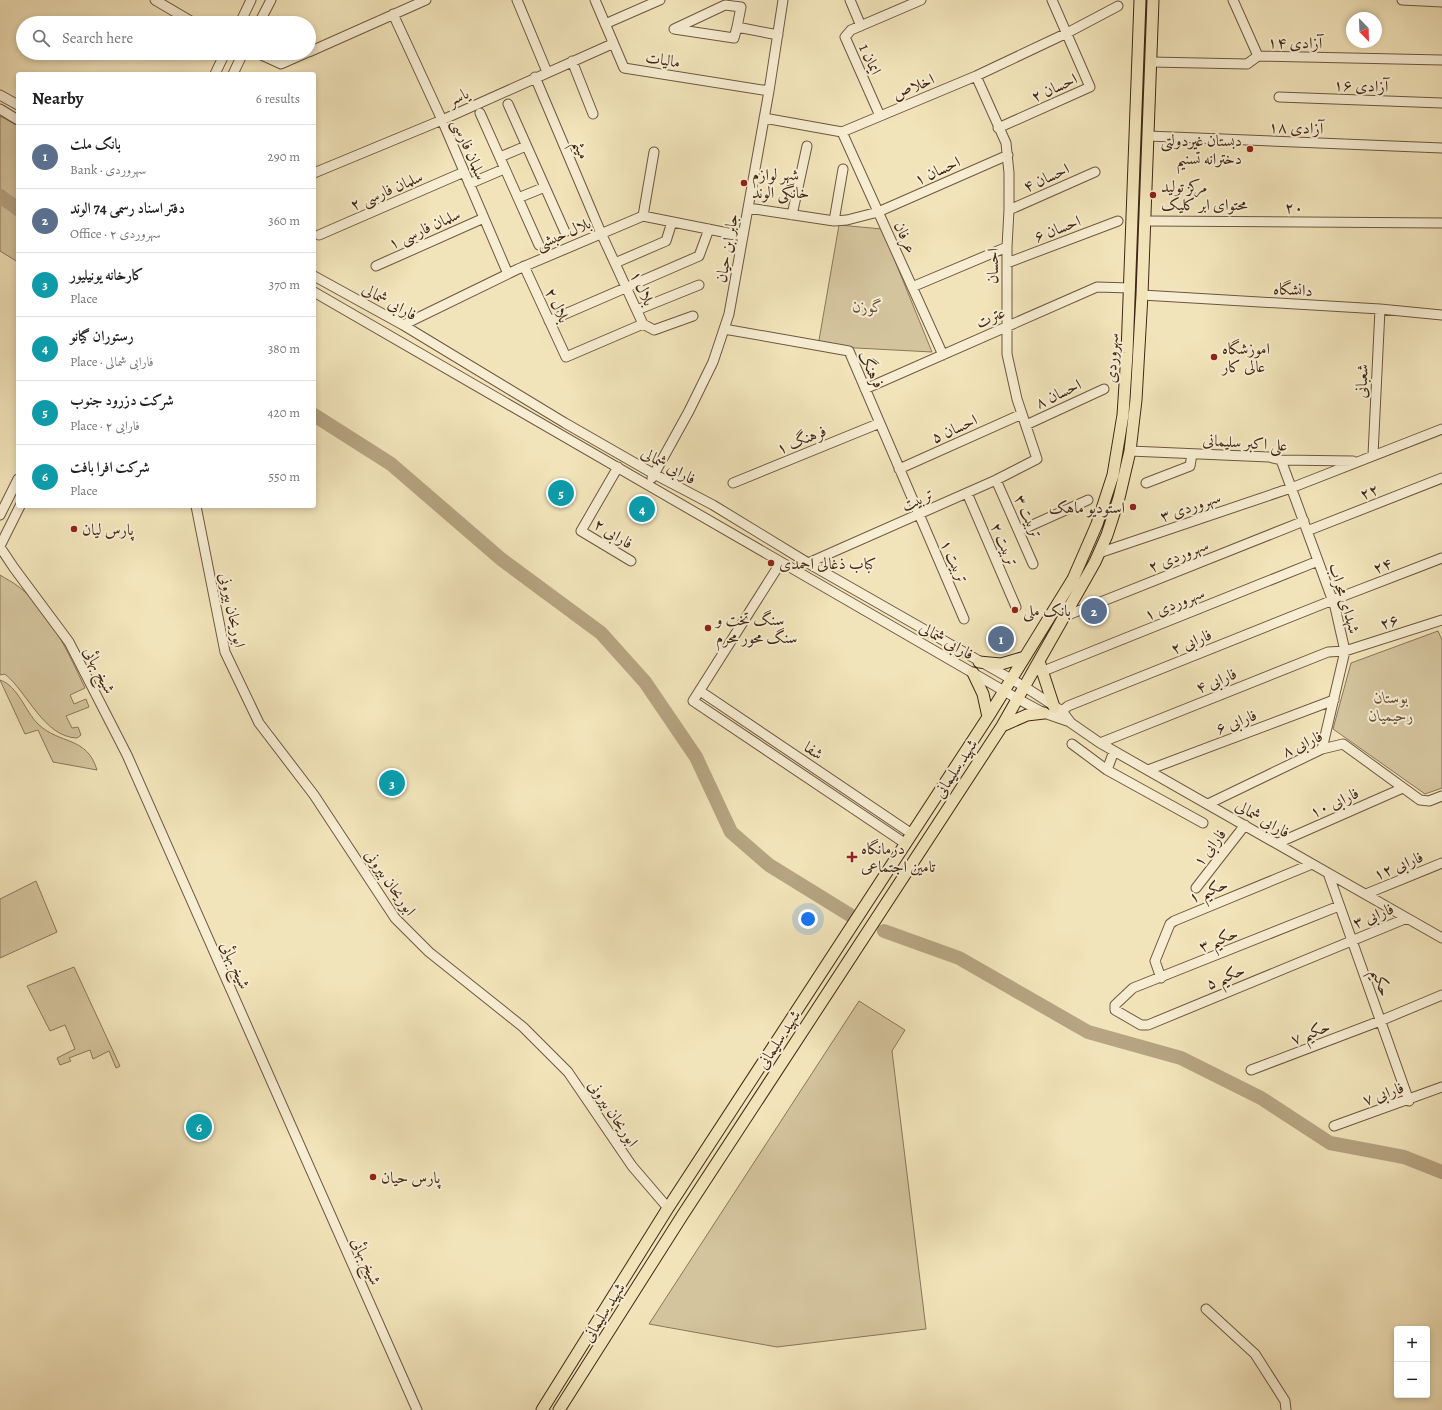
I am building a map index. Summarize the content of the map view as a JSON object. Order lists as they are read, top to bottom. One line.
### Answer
{"streets":{"main road":["سهروردی","شهید سلیمانی"],"street":["آزادی ۱۴","مالیات","ایمان 1","آزادی ۱۶","اخلاص","احسان ۲","یاسر","آزادی ۱۸","سلمان فارسی","میثم","احسان ۱","احسان ۴","سلمان فارسی ۲","۲۰","سلمان فارسی ۱","احسان ۶","بلال حبشی","عرفان","جابر ابن حیان","احسان","بلال ۱","دانشگاه","فارابی شمالی","بلال ۲","عترت","فرهنگ","شعبانی","احسان ۸","احسان ۵","فرهنگ ۱","علی اکبر سلیمانی","۲۲","تربیت","سهروردی ۳","تربیت ۳","فارابی ۲","تربیت ۲","سهروردی ۲","تربیت ۱","۲۴","شهدای محراب","سهروردی ۱","ابوریحان بیرونی","۲۶","شیخ بهائی","فارابی ۴","فارابی ۶","فارابی ۸","شفا","فارابی ۱۰","فارابی ۱","فارابی ۱۲","حکیم ۱","فارابی ۳","حکیم ۳","حکیم ۵","حکیم","حکیم ۷","فارابی ۷"]},"crossings":[["آزادی ۱۴","سهروردی"],["مالیات","یاسر"],["مالیات","جابر ابن حیان"],["ایمان 1","اخلاص"],["اخلاص","احسان ۲"],["اخلاص","عرفان"],["اخلاص","احسان"],["احسان ۲","احسان"],["یاسر","سلمان فارسی"],["یاسر","میثم"],["آزادی ۱۸","سهروردی"],["سلمان فارسی","سلمان فارسی ۲"],["سلمان فارسی","سلمان فارسی ۱"],["سلمان فارسی","بلال حبشی"],["میثم","بلال حبشی"],["میثم","بلال ۱"],["احسان ۱","عرفان"],["احسان ۱","جابر ابن حیان"],["احسان ۱","احسان"],["احسان ۴","احسان"],["۲۰","سهروردی"],["احسان ۶","احسان"],["بلال حبشی","بلال ۱"],["بلال حبشی","فارابی شمالی"],["بلال حبشی","بلال ۲"],["عرفان","عترت"],["جابر ابن حیان","فارابی شمالی"],["جابر ابن حیان","فرهنگ"],["احسان","عترت"],["احسان","احسان ۸"],["احسان","احسان ۵"],["احسان","تربیت"],["بلال ۱","بلال ۲"],["دانشگاه","سهروردی"],["دانشگاه","شعبانی"],["فارابی شمالی","سهروردی"],["فارابی شمالی","تربیت"],["فارابی شمالی","فارابی ۲"],["فارابی شمالی","فارابی ۴"],["فارابی شمالی","فارابی ۶"],["فارابی شمالی","فارابی ۸"],["فارابی شمالی","شهید سلیمانی"],["فارابی شمالی","فارابی ۱۰"],["فارابی شمالی","فارابی ۱"],["فارابی شمالی","فارابی ۱۲"],["فارابی شمالی","حکیم ۱"],["فارابی شمالی","فارابی ۳"],["فارابی شمالی","حکیم"],["عترت","سهروردی"],["عترت","فرهنگ"],["سهروردی","علی اکبر سلیمانی"],["سهروردی","سهروردی ۳"],["سهروردی","سهروردی ۲"],["سهروردی","شهید سلیمانی"],["فرهنگ","احسان ۵"],["فرهنگ","فرهنگ ۱"],["فرهنگ","تربیت"],["فرهنگ","تربیت ۱"],["شعبانی","علی اکبر سلیمانی"],["علی اکبر سلیمانی","سهروردی ۳"],["علی اکبر سلیمانی","شهدای محراب"],["۲۲","شهدای محراب"],["تربیت","تربیت ۳"],["تربیت","تربیت ۲"],["تربیت","تربیت ۱"],["سهروردی ۳","شهدای محراب"],["فارابی ۲","۲۴"],["فارابی ۲","شهدای محراب"],["سهروردی ۲","شهدای محراب"],["۲۴","شهدای محراب"],["شهدای محراب","سهروردی ۱"],["شهدای محراب","۲۶"],["شهدای محراب","فارابی ۴"],["شهدای محراب","فارابی ۶"],["شهدای محراب","فارابی ۸"],["ابوریحان بیرونی","شهید سلیمانی"],["۲۶","فارابی ۴"],["فارابی ۸","فارابی ۱۰"],["شفا","شهید سلیمانی"],["حکیم ۱","حکیم ۳"],["فارابی ۳","حکیم ۵"],["فارابی ۳","حکیم"],["حکیم ۳","حکیم ۵"],["حکیم ۳","حکیم"],["حکیم ۵","حکیم"],["حکیم","حکیم ۷"],["حکیم","فارابی ۷"]],"parks":["گوزن","بوستان رحیمیان"],"places":{"other":["دبستان غیردولتی دخترانه تسنیم","شهر لوازم خانگی الوند","مرکز تولید محتوای ابر کلیک","اموزشگاه عالی کار","استودیو ماهک","پارس لیان","کباب ذغالی احمدی","بانک ملی","سنگ تخت و سنگ محور محرم","پارس حیان"],"health":["درمانگاه تامین اجتماعی"]},"north":"bottom right","page":{"search":"Search here","heading":["Nearby","6 results"],"list":[{"mark":"1","name":"بانک ملت","note":"Bank · سهروردی","value":"290 m"},{"mark":"2","name":"دفتر اسناد رسمی 74 الوند","note":"Office · سهروردی ۲","value":"360 m"},{"mark":"3","name":"کارخانه یونیلیور","note":"Place","value":"370 m"},{"mark":"4","name":"رستوران گیانو","note":"Place · فارابی شمالی","value":"380 m"},{"mark":"5","name":"شرکت دزرود جنوب","note":"Place · فارابی ۲","value":"420 m"},{"mark":"6","name":"شرکت افرا بافت","note":"Place","value":"550 m"}],"pins":["5","4","2","1","3","6"],"map_buttons":["+","−"]}}
